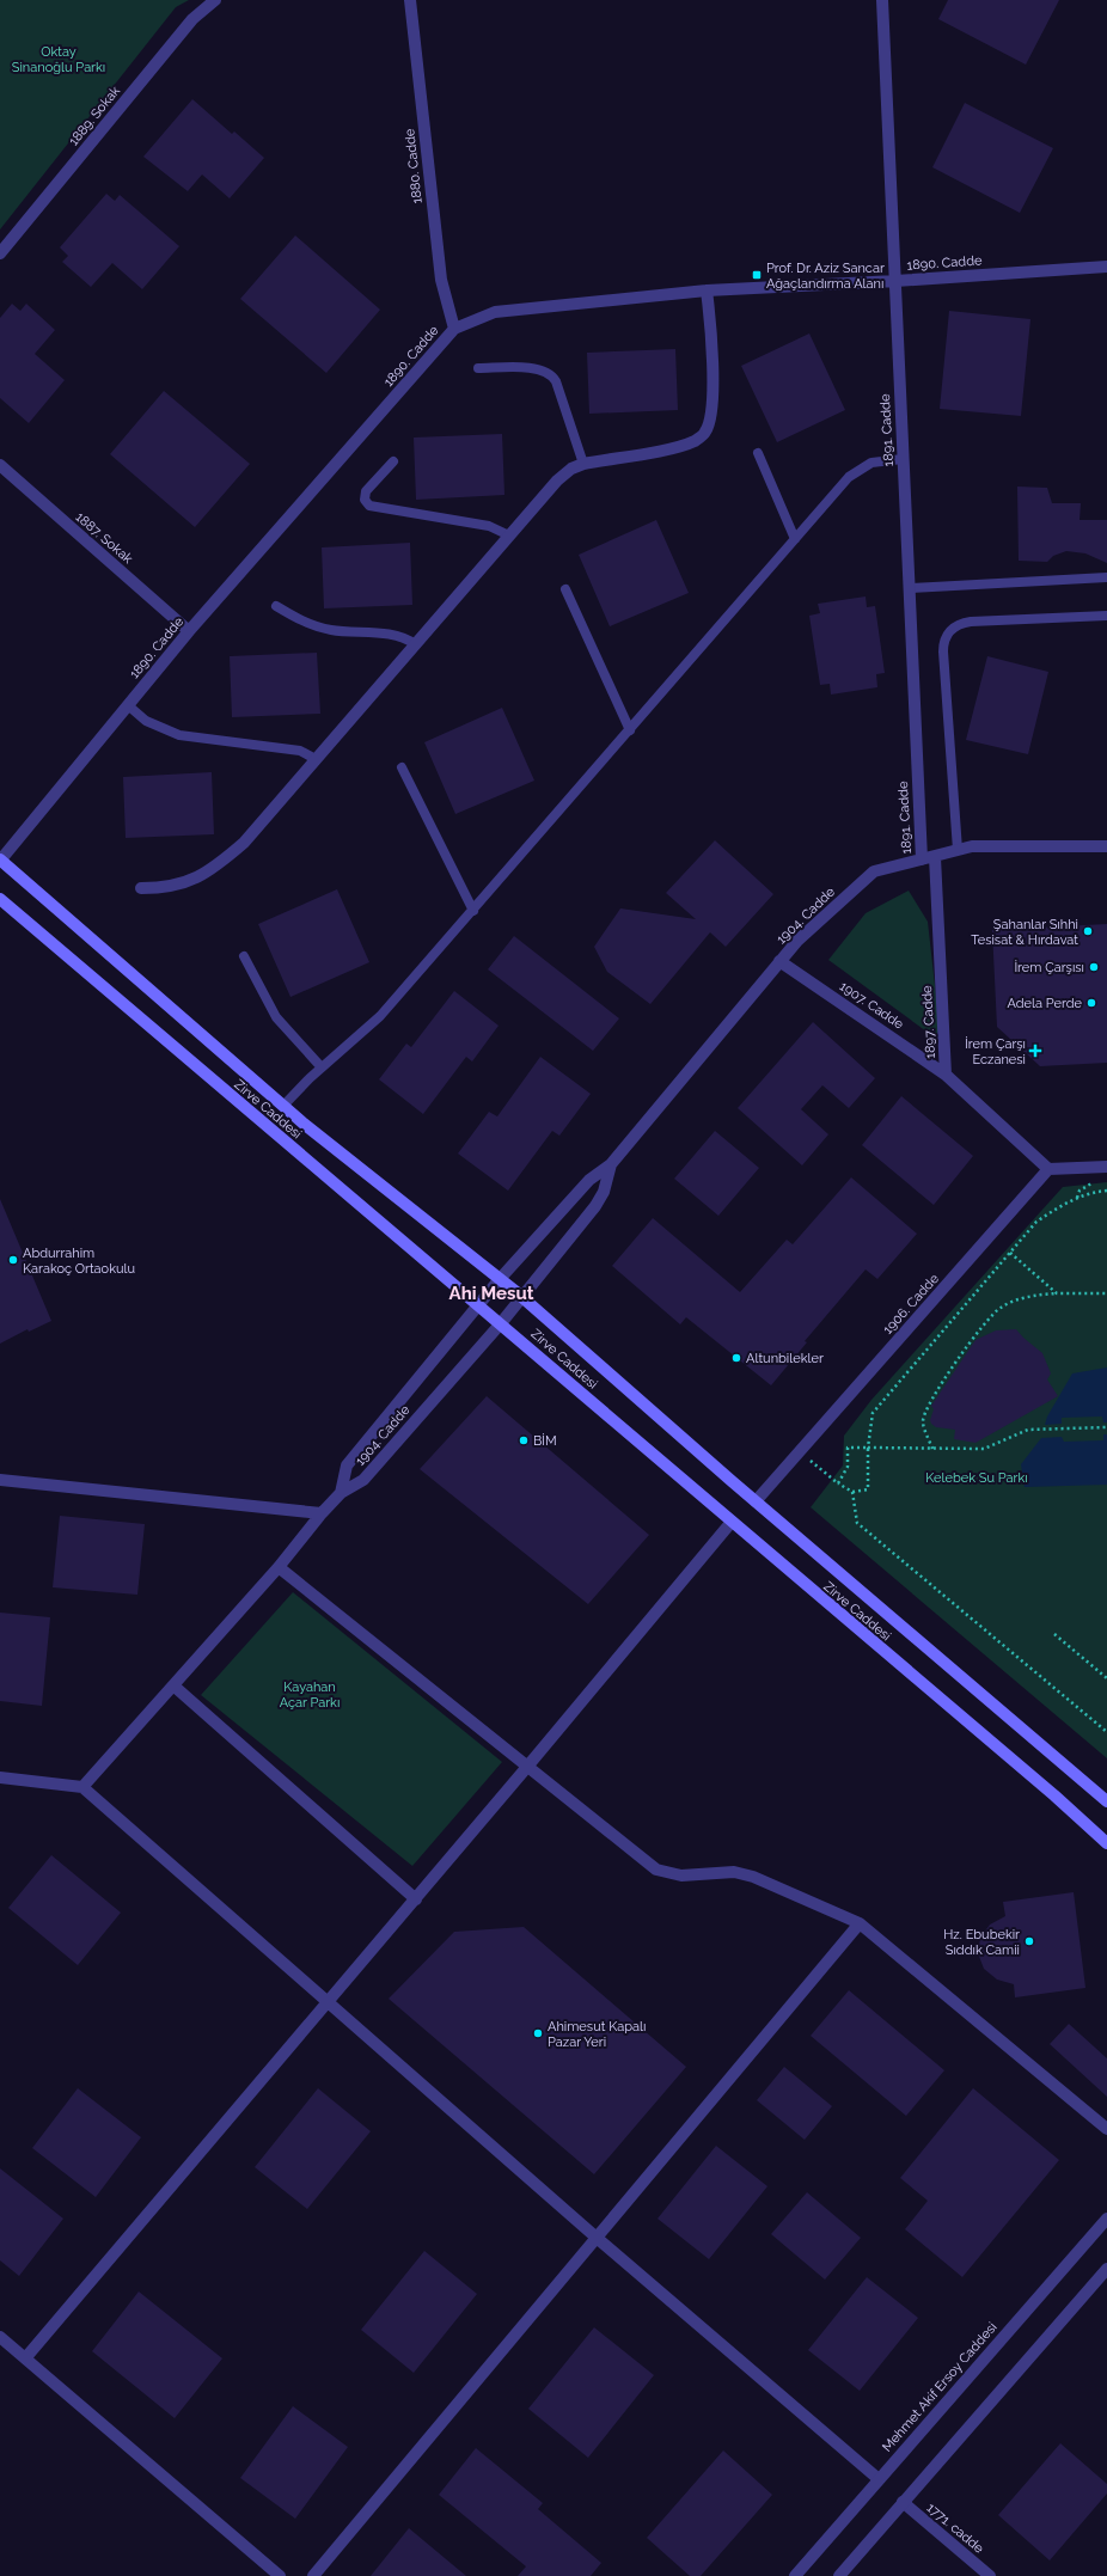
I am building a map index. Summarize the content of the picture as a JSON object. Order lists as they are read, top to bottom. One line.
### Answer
{"streets":{"main road":["Zirve Caddesi"],"street":["1889. Sokak","1880. Cadde","1890. Cadde","1891. Cadde","1887. Sokak","1904. Cadde","1907. Cadde","1897. Cadde","1906. Cadde","Mehmet Akif Ersoy Caddesi","1771. cadde"]},"crossings":[["1880. Cadde","1890. Cadde"],["1890. Cadde","1891. Cadde"],["1890. Cadde","1887. Sokak"],["1890. Cadde","Zirve Caddesi"],["1891. Cadde","1904. Cadde"],["1904. Cadde","1907. Cadde"],["1904. Cadde","1897. Cadde"],["1904. Cadde","Zirve Caddesi"],["1907. Cadde","1897. Cadde"],["1897. Cadde","1906. Cadde"],["Zirve Caddesi","1906. Cadde"]],"districts":["Ahi Mesut"],"parks":["Oktay Sinanoğlu Parkı","Kelebek Su Parkı","Kayahan Açar Parkı"],"places":{"transit":["Prof. Dr. Aziz Sancar Ağaçlandırma Alanı"],"other":["Şahanlar Sıhhi Tesisat & Hırdavat","İrem Çarşısı","Adela Perde","Abdurrahim Karakoç Ortaokulu","Altunbilekler","BİM","Hz. Ebubekir Sıddık Camii","Ahimesut Kapalı Pazar Yeri"],"health":["İrem Çarşı Eczanesi"]}}
